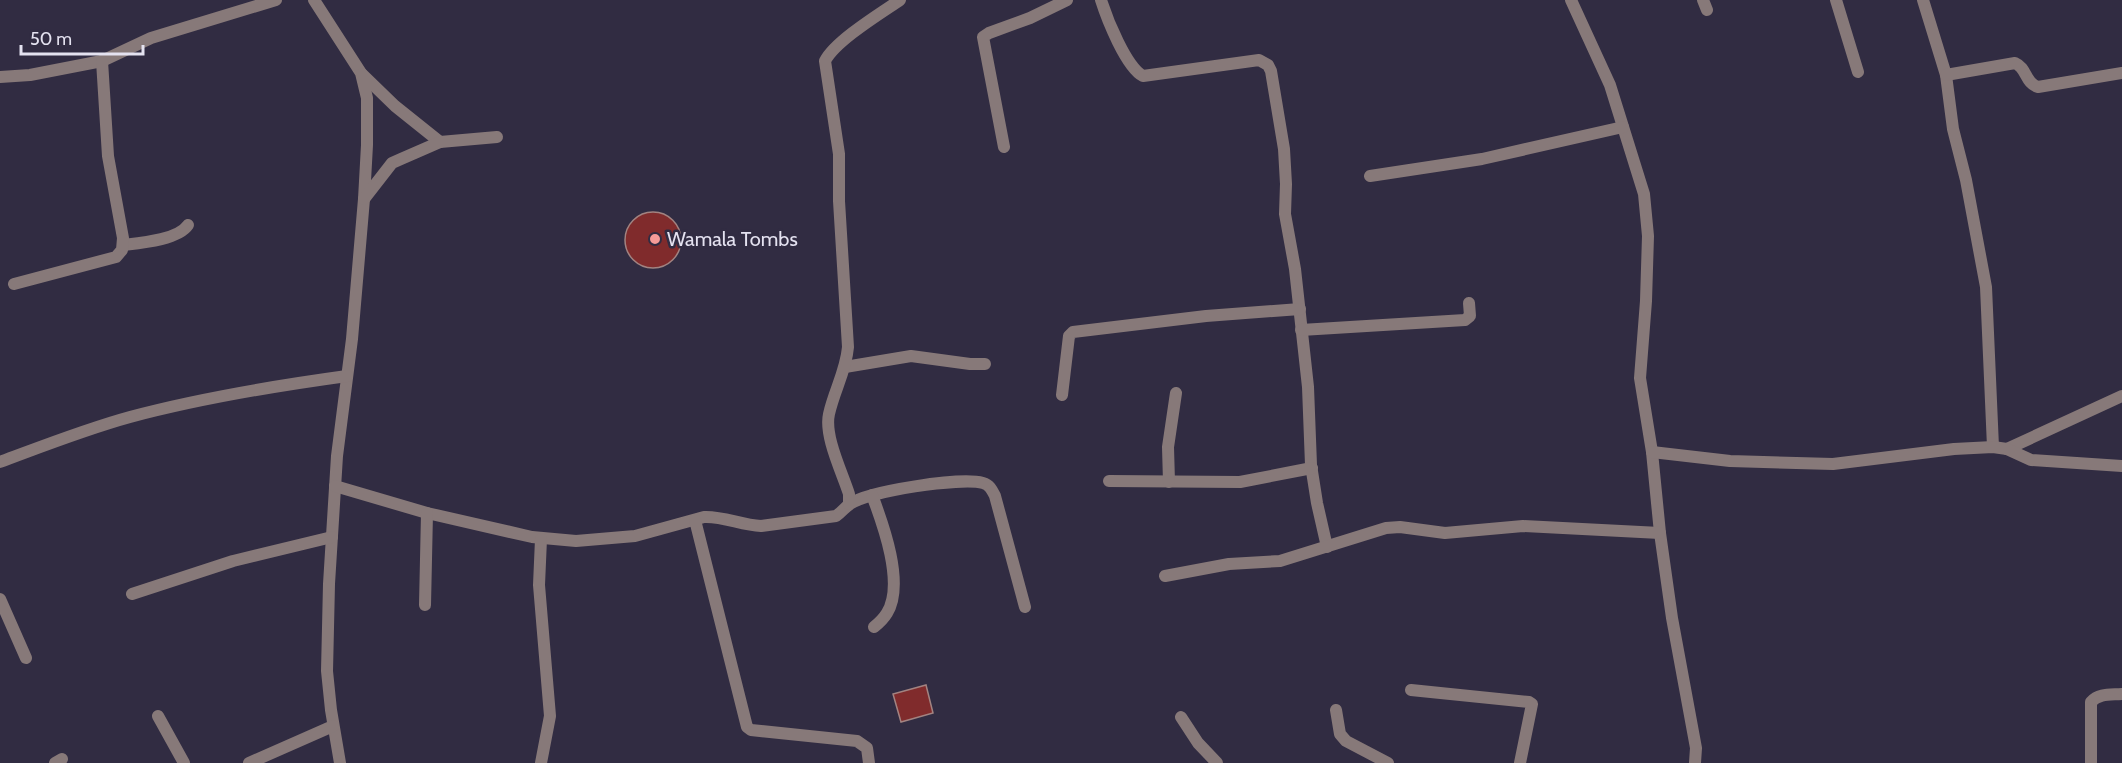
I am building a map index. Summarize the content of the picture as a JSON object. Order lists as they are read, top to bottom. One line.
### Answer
{"places":["Wamala Tombs"],"scale_bar":"50 m"}
